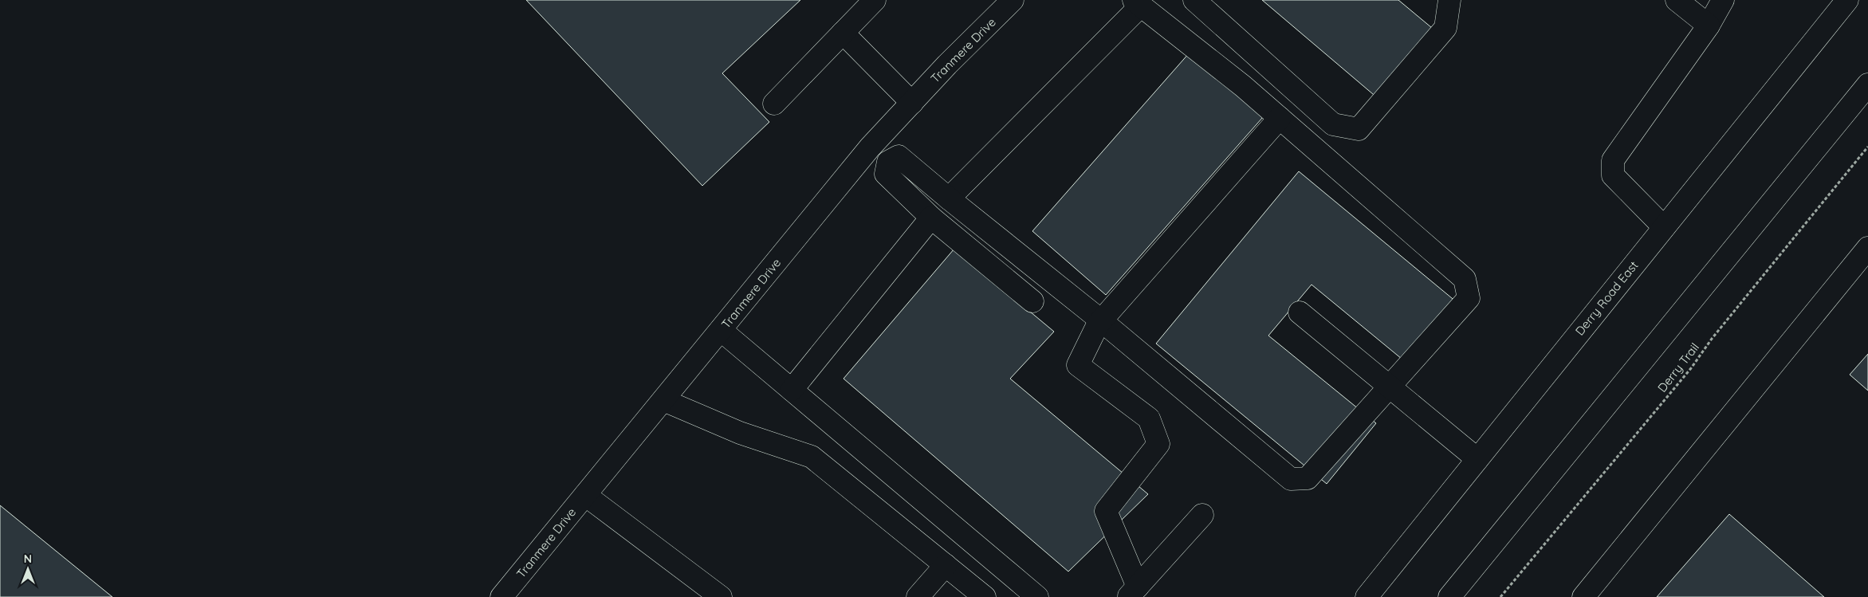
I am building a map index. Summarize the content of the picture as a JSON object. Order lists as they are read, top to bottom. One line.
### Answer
{"streets":{"main road":["Tranmere Drive","Derry Road East"],"path":["Derry Trail"]},"north":"top"}
